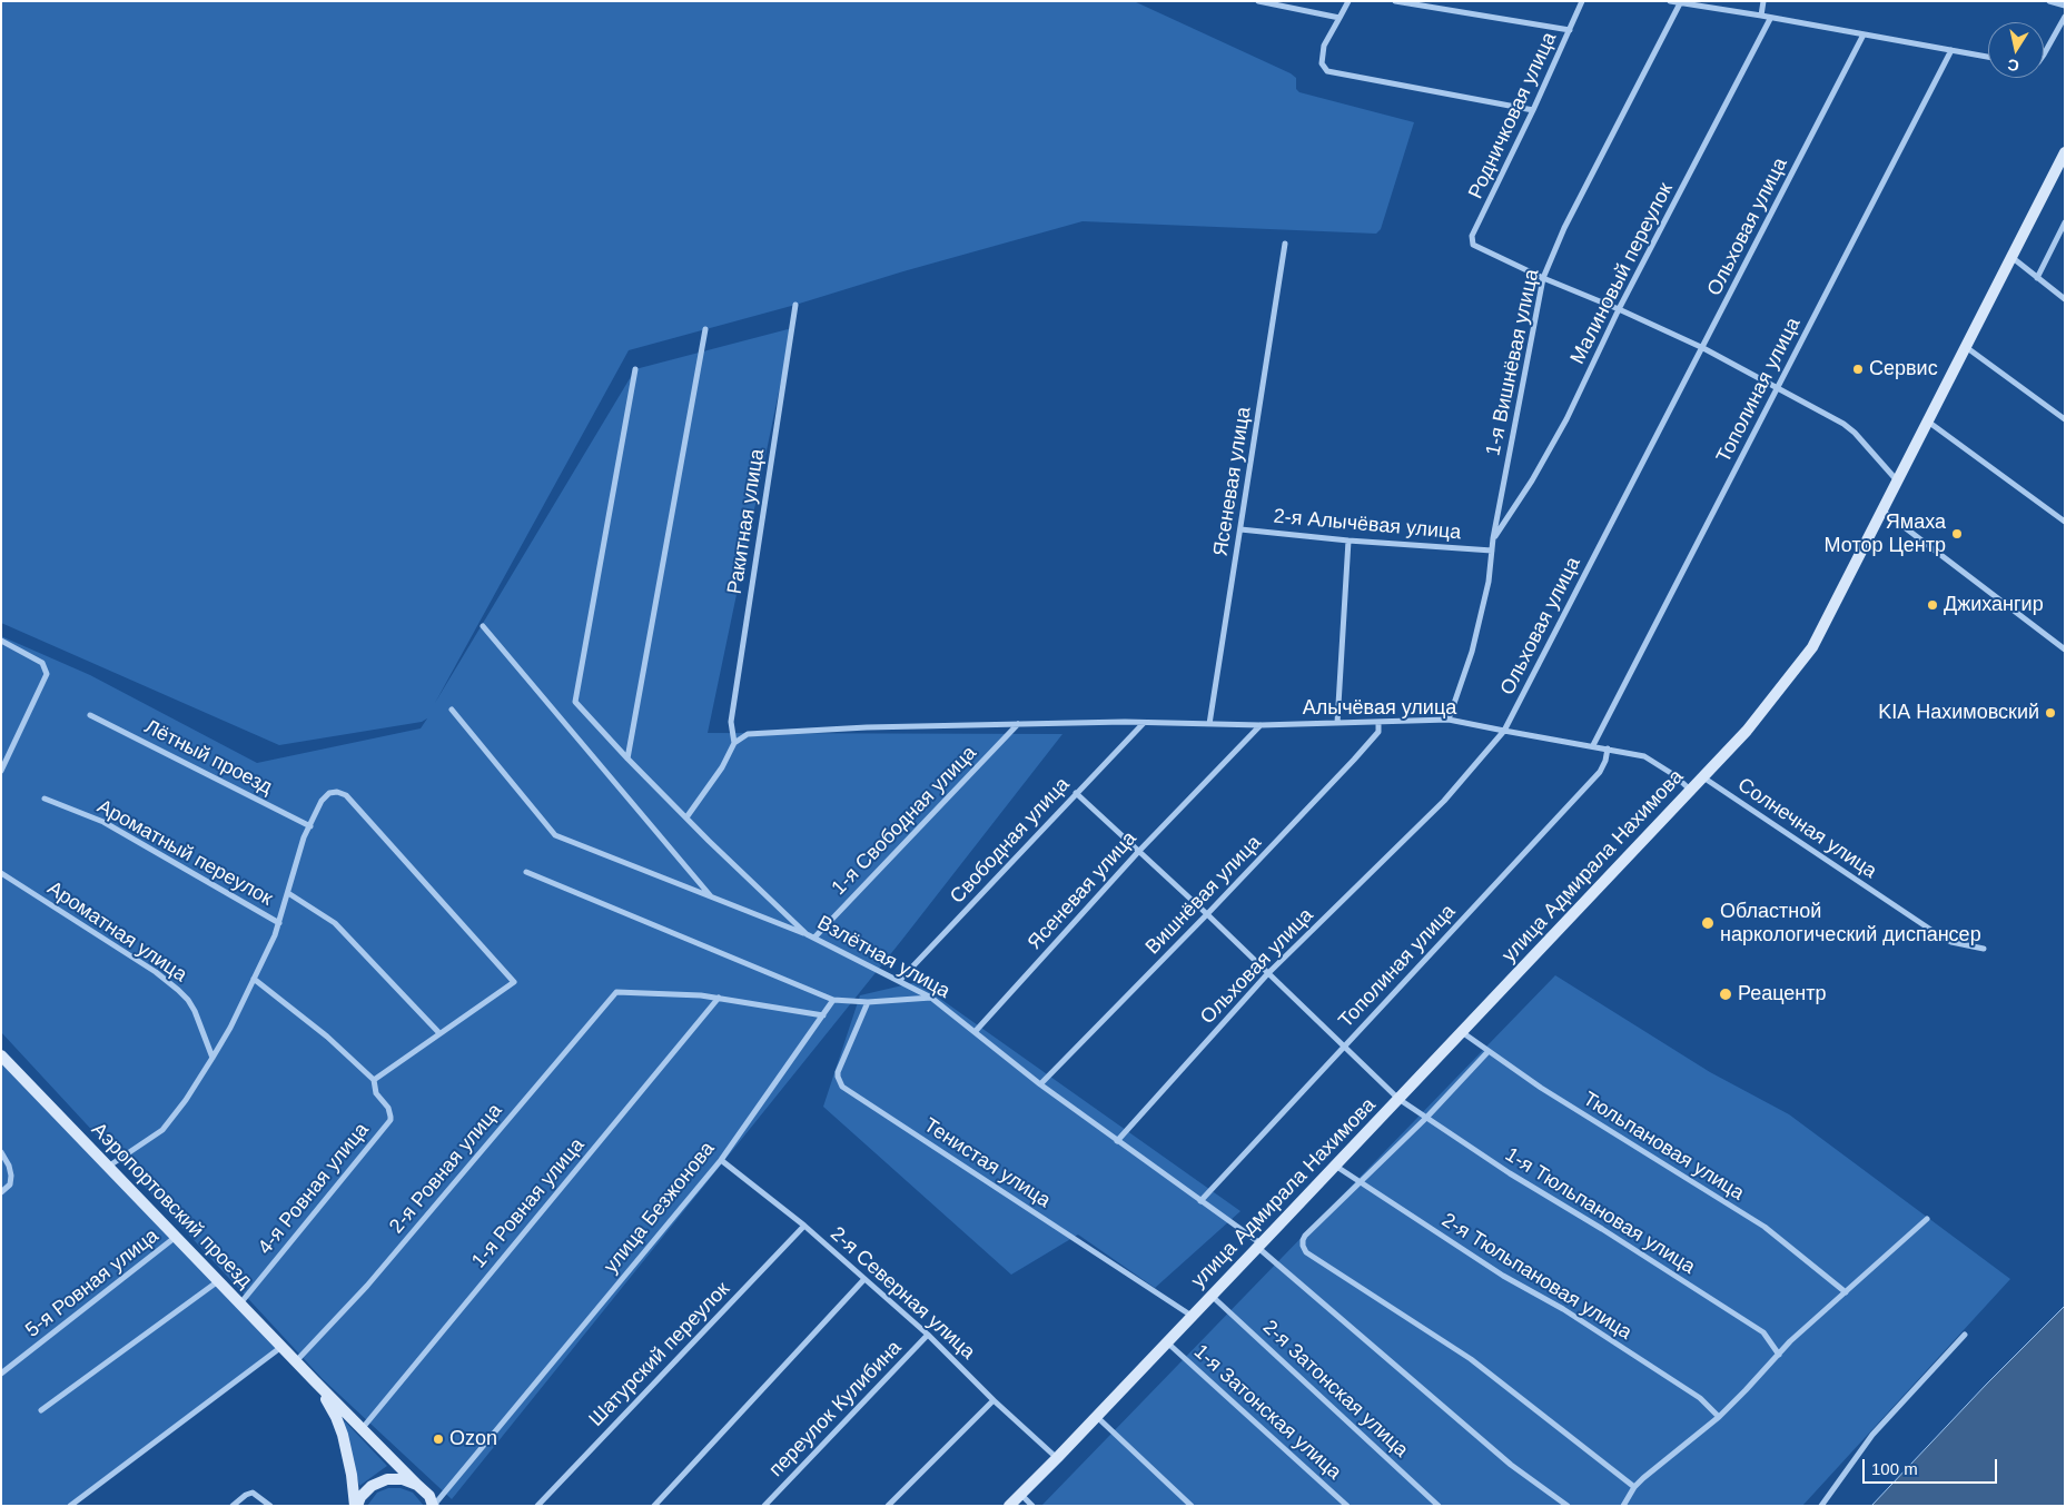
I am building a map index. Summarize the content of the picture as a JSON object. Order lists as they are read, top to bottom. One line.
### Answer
{"streets":{"main road":["улица Адмирала Нахимова","Аэропортовский проезд"],"street":["Родничковая улица","Ольховая улица","Малиновый переулок","1-я Вишнёвая улица","Тополиная улица","Ясеневая улица","Ракитная улица","2-я Алычёвая улица","Алычёвая улица","Лётный проезд","1-я Свободная улица","Солнечная улица","Свободная улица","Ароматный переулок","Вишнёвая улица","Ароматная улица","Взлётная улица","Тюльпановая улица","Тенистая улица","2-я Ровная улица","4-я Ровная улица","1-я Ровная улица","улица Безжонова","1-я Тюльпановая улица","2-я Тюльпановая улица","5-я Ровная улица","2-я Северная улица","Шатурский переулок","2-я Затонская улица","переулок Кулибина","1-я Затонская улица"]},"crossings":[["Родничковая улица","1-я Вишнёвая улица"],["Ольховая улица","Алычёвая улица"],["Ольховая улица","Взлётная улица"],["Ольховая улица","1-я Тюльпановая улица"],["Малиновый переулок","1-я Вишнёвая улица"],["1-я Вишнёвая улица","2-я Алычёвая улица"],["1-я Вишнёвая улица","Алычёвая улица"],["Тополиная улица","Алычёвая улица"],["Тополиная улица","Взлётная улица"],["Тополиная улица","1-я Тюльпановая улица"],["Ясеневая улица","2-я Алычёвая улица"],["Ясеневая улица","Алычёвая улица"],["Ясеневая улица","Взлётная улица"],["Ясеневая улица","1-я Тюльпановая улица"],["Ракитная улица","Алычёвая улица"],["Алычёвая улица","1-я Свободная улица"],["Алычёвая улица","Свободная улица"],["Алычёвая улица","улица Адмирала Нахимова"],["Алычёвая улица","Вишнёвая улица"],["1-я Свободная улица","Взлётная улица"],["Солнечная улица","улица Адмирала Нахимова"],["Свободная улица","Взлётная улица"],["Свободная улица","1-я Тюльпановая улица"],["улица Адмирала Нахимова","Взлётная улица"],["улица Адмирала Нахимова","Тюльпановая улица"],["улица Адмирала Нахимова","Тенистая улица"],["улица Адмирала Нахимова","1-я Тюльпановая улица"],["улица Адмирала Нахимова","2-я Тюльпановая улица"],["улица Адмирала Нахимова","2-я Северная улица"],["улица Адмирала Нахимова","2-я Затонская улица"],["улица Адмирала Нахимова","1-я Затонская улица"],["Вишнёвая улица","Взлётная улица"],["Вишнёвая улица","1-я Тюльпановая улица"],["2-я Ровная улица","1-я Ровная улица"],["2-я Ровная улица","Аэропортовский проезд"],["4-я Ровная улица","Аэропортовский проезд"],["Аэропортовский проезд","5-я Ровная улица"],["улица Безжонова","2-я Северная улица"],["2-я Северная улица","Шатурский переулок"],["2-я Северная улица","переулок Кулибина"]],"places":["Сервис","Ямаха Мотор Центр","Джихангир","KIA Нахимовский","Областной наркологический диспансер","Реацентр","Ozon"],"scale_bar":"100 m","north":"bottom"}
